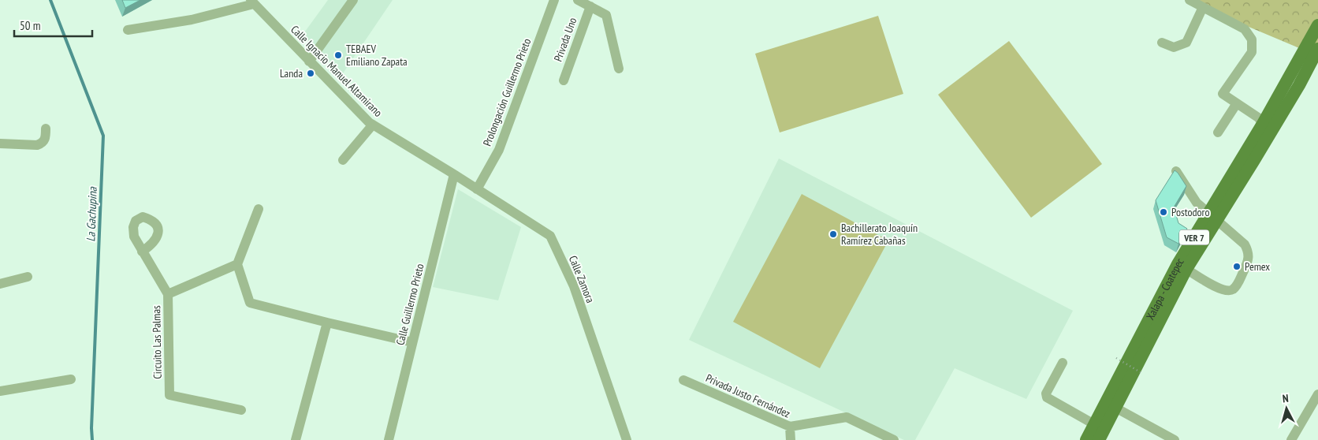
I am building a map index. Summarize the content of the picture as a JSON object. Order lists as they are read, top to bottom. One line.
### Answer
{"streets":{"main road":["VER 7","Xalapa - Coatepec"],"street":["Privada Uno","Calle Ignacio Manuel Altamirano","Prolongación Guillermo Prieto","Calle Zamora","Calle Guillermo Prieto","Circuito Las Palmas","Privada Justo Fernández"]},"crossings":[["Calle Ignacio Manuel Altamirano","Calle Zamora"],["Calle Ignacio Manuel Altamirano","Calle Guillermo Prieto"],["Prolongación Guillermo Prieto","Calle Zamora"],["Calle Zamora","Calle Guillermo Prieto"]],"water":["La Gachupina"],"places":["TEBAEV Emiliano Zapata","Landa","Postodoro","Bachillerato Joaquín Ramírez Cabañas","Pemex"],"scale_bar":"50 m","north":"top"}
